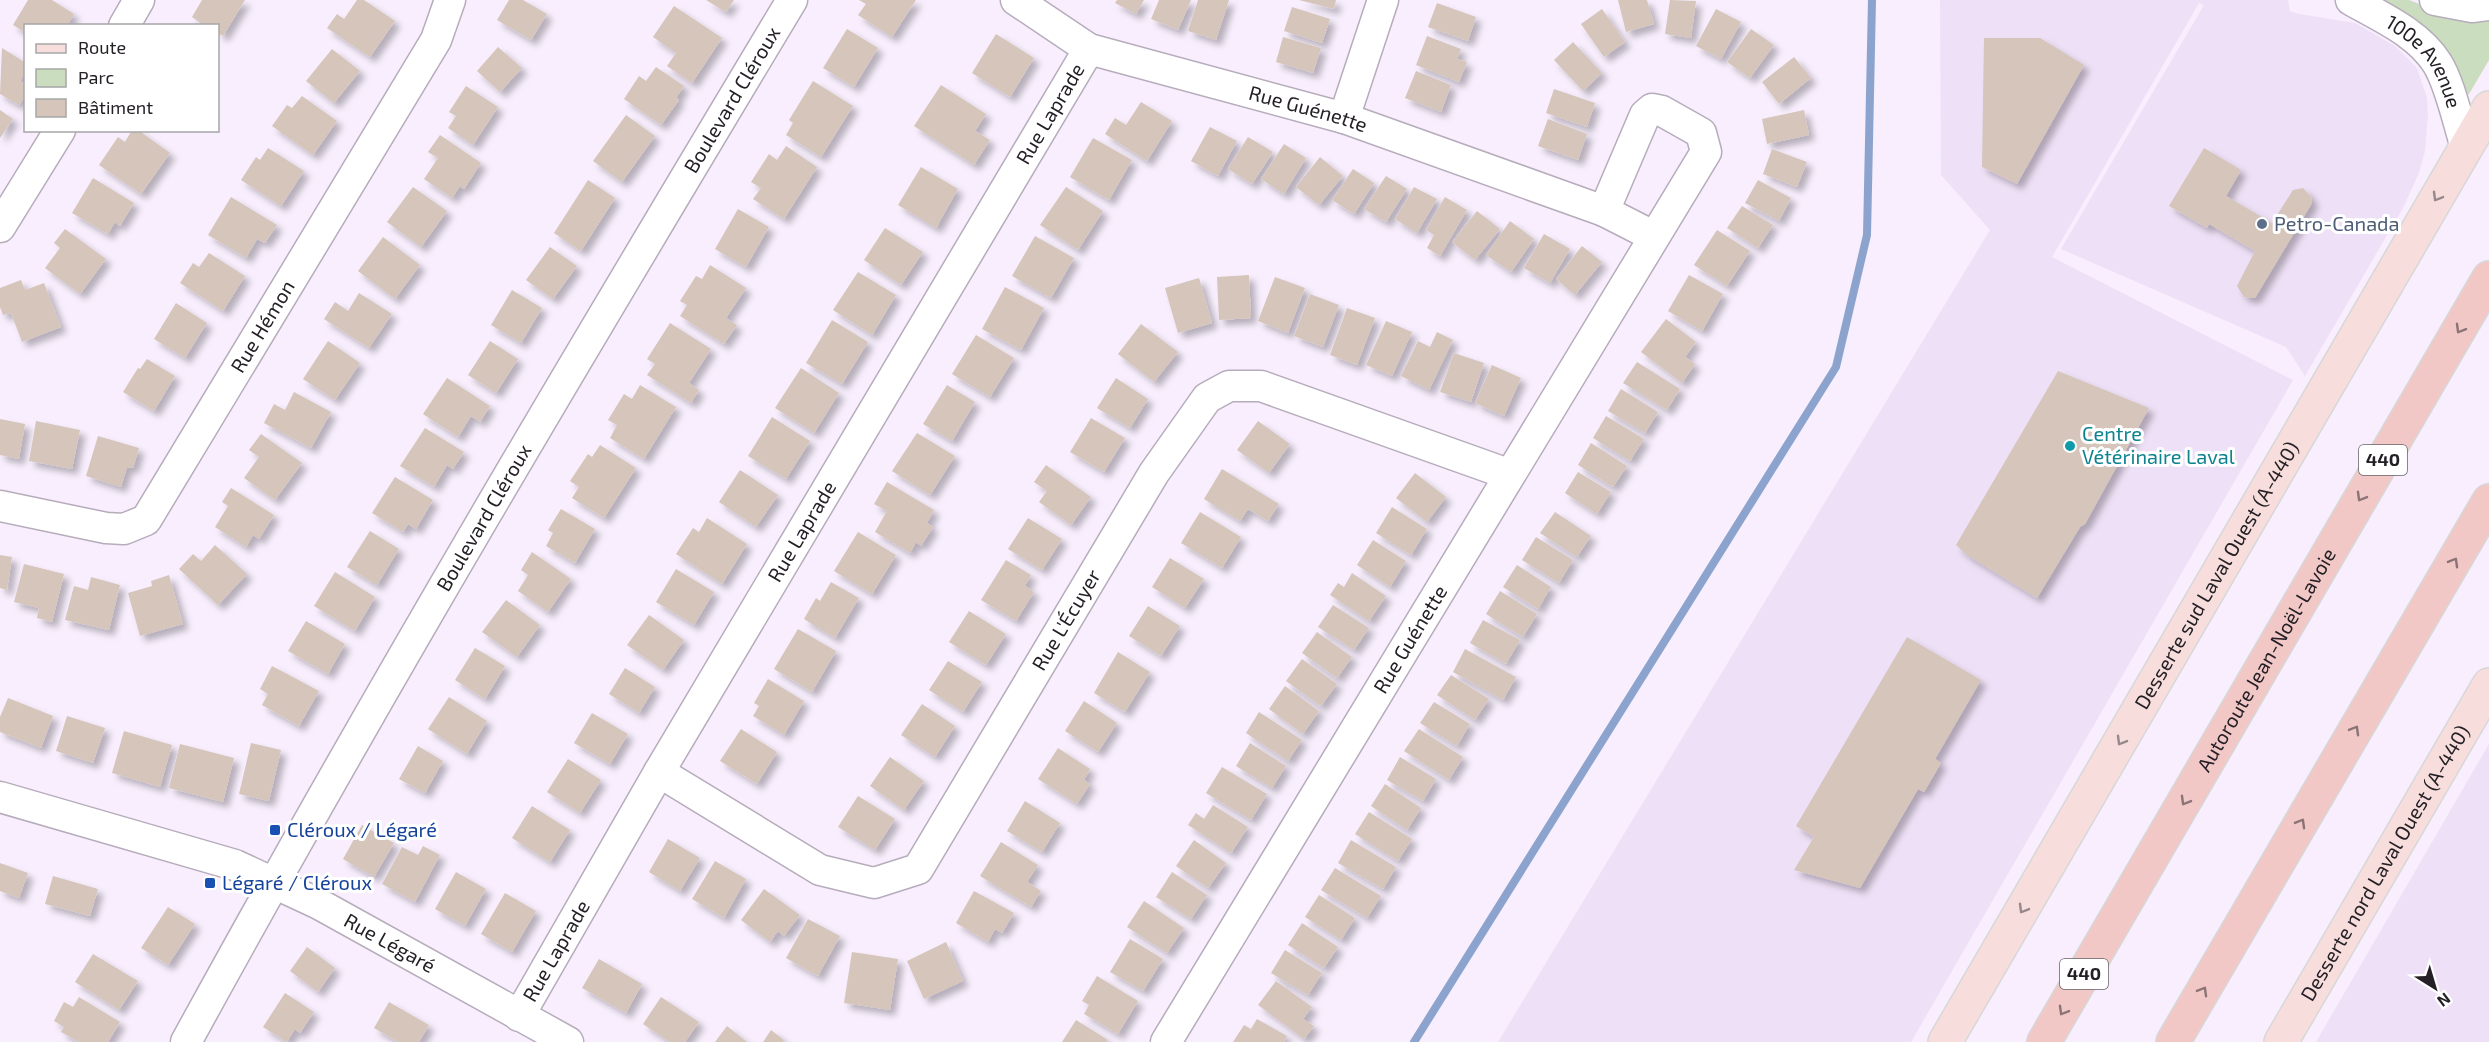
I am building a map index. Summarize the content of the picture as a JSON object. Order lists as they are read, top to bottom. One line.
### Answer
{"streets":{"highway":["440","Autoroute Jean-Noël-Lavoie"],"main road":["Desserte sud Laval Ouest (A-440)","Desserte nord Laval Ouest (A-440)"],"street":["100e Avenue","Boulevard Cléroux","Rue Guénette","Rue Laprade","Rue Hémon","Rue L'Écuyer","Rue Légaré"]},"crossings":[["100e Avenue","Desserte sud Laval Ouest (A-440)"],["Boulevard Cléroux","Rue Légaré"],["Rue Guénette","Rue Laprade"],["Rue Guénette","Rue L'Écuyer"],["Rue Laprade","Rue L'Écuyer"],["Rue Laprade","Rue Légaré"]],"one_way":["Desserte sud Laval Ouest (A-440)"],"places":{"other":["Petro-Canada","Centre Vétérinaire Laval"],"transit":["Cléroux / Légaré","Légaré / Cléroux"]},"legend":["Route","Parc","Bâtiment"],"north":"bottom right"}
